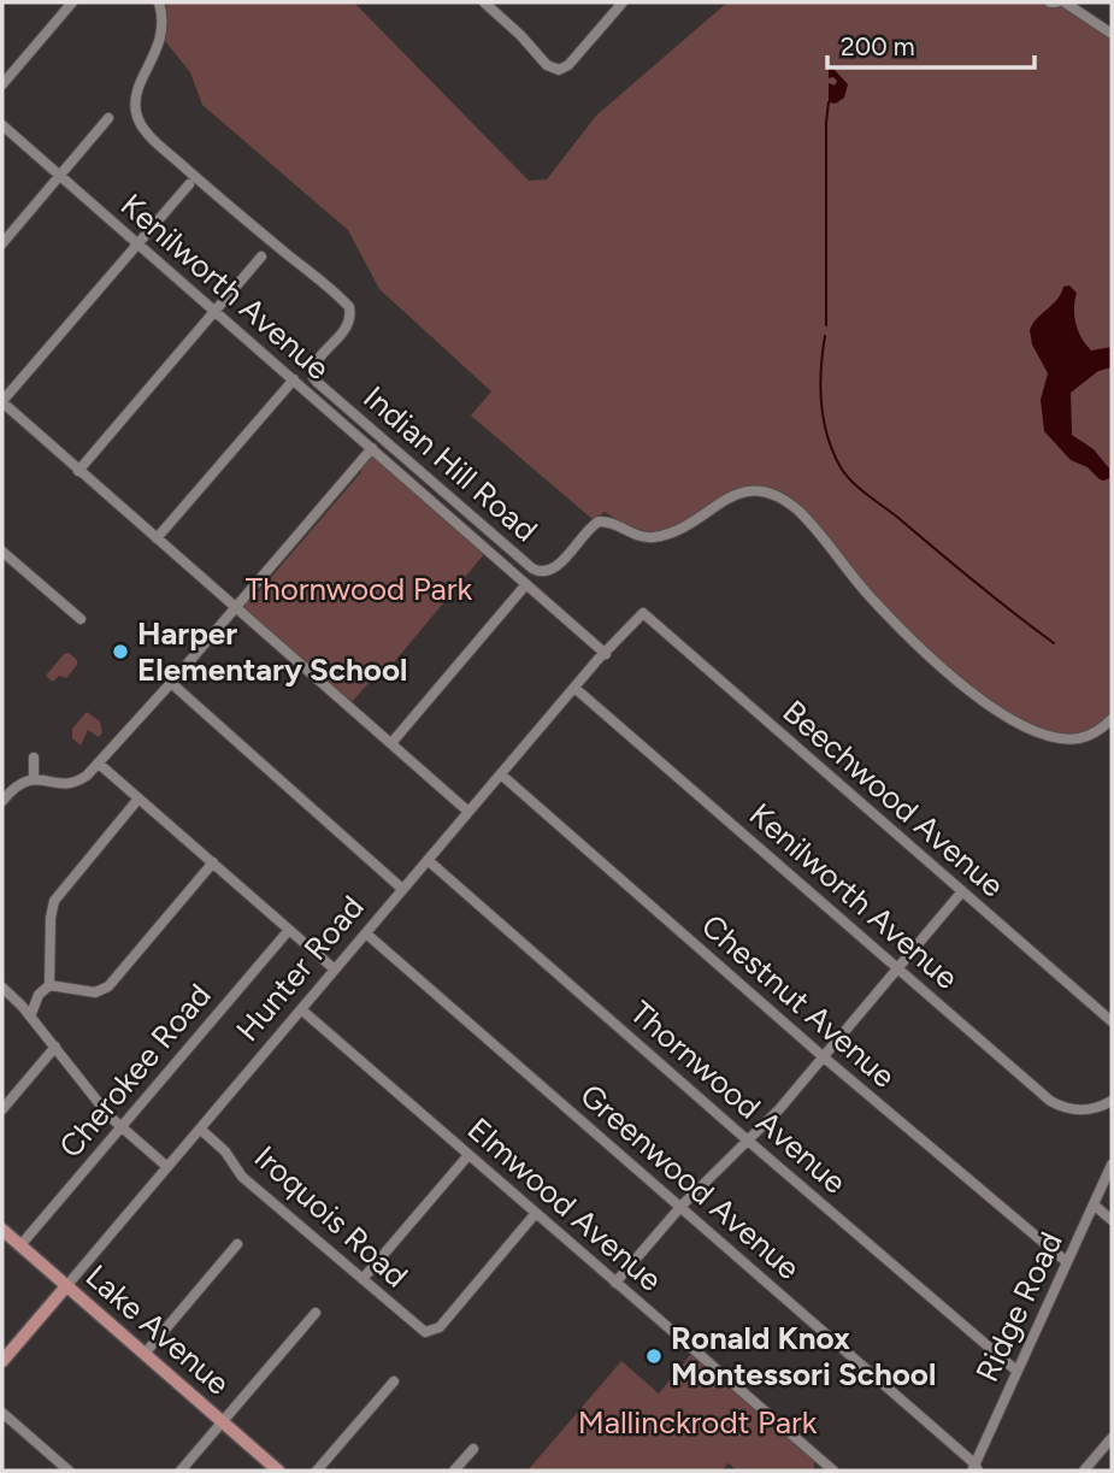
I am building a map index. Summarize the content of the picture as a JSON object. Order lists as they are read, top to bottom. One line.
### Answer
{"streets":{"main road":["Hunter Road","Lake Avenue"],"street":["Kenilworth Avenue","Indian Hill Road","Beechwood Avenue","Chestnut Avenue","Cherokee Road","Thornwood Avenue","Greenwood Avenue","Elmwood Avenue","Iroquois Road","Ridge Road"]},"crossings":[["Kenilworth Avenue","Hunter Road"],["Beechwood Avenue","Hunter Road"],["Hunter Road","Chestnut Avenue"],["Hunter Road","Thornwood Avenue"],["Hunter Road","Greenwood Avenue"],["Hunter Road","Elmwood Avenue"],["Hunter Road","Iroquois Road"],["Hunter Road","Lake Avenue"],["Chestnut Avenue","Ridge Road"],["Cherokee Road","Lake Avenue"],["Thornwood Avenue","Ridge Road"],["Greenwood Avenue","Ridge Road"],["Elmwood Avenue","Iroquois Road"]],"parks":["Thornwood Park","Mallinckrodt Park"],"places":["Harper Elementary School","Ronald Knox Montessori School"],"scale_bar":"200 m"}
